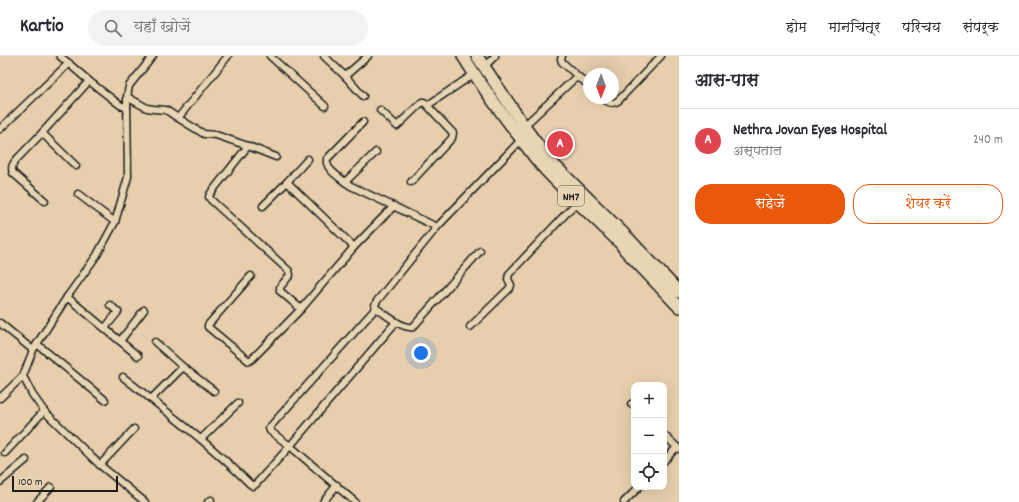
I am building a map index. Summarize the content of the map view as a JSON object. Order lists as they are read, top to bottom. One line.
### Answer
{"streets":{"highway":["NH7"]},"scale_bar":"100 m","north":"bottom","page":{"header":"Kartio","search":"यहाँ खोजें","nav":["होम","मानचित्र","परिचय","संपर्क"],"heading":"आस-पास","list":[{"mark":"A","name":"Nethra Jovan Eyes Hospital","note":"अस्पताल","value":"240 m"}],"pins":"A","buttons":["सहेजें","शेयर करें"],"map_buttons":["+","−"],"scale":"100 m"}}
